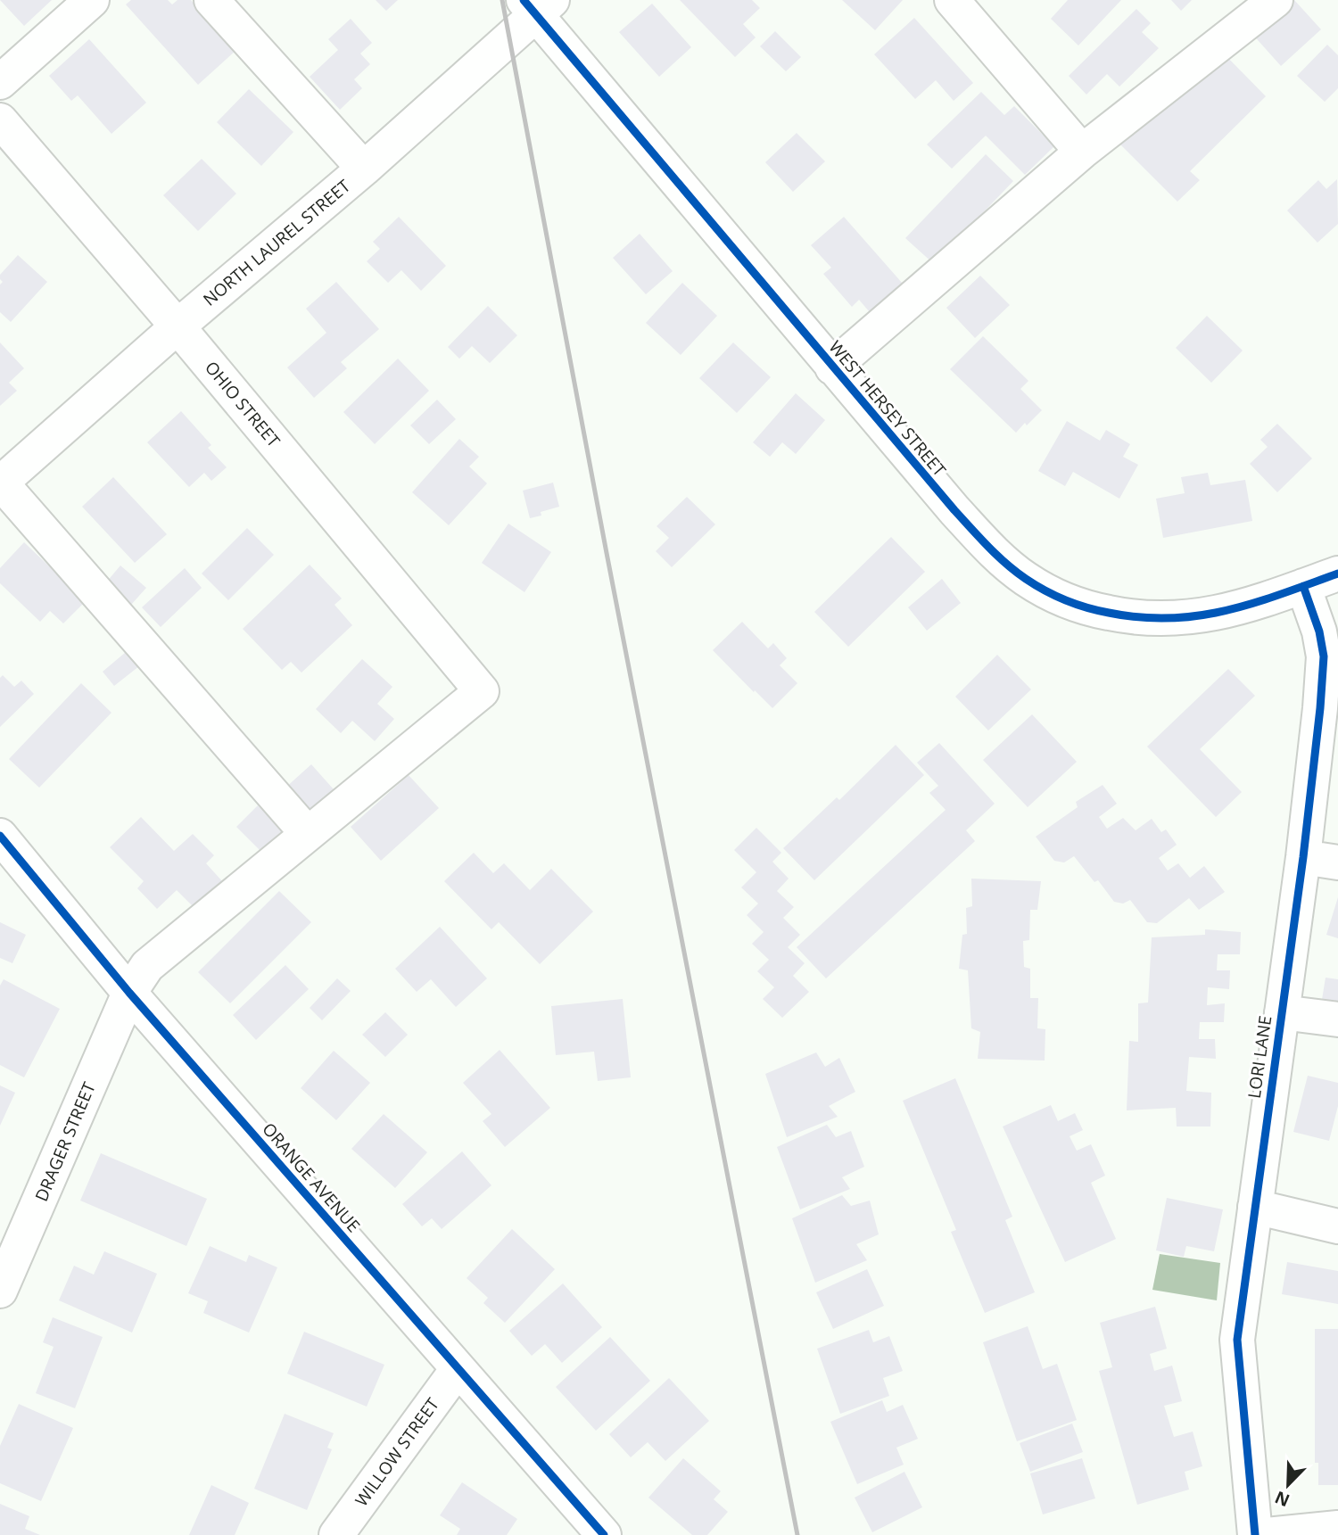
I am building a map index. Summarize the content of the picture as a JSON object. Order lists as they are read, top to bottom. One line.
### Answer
{"streets":{"street":["NORTH LAUREL STREET","OHIO STREET","WEST HERSEY STREET","LORI LANE","DRAGER STREET","ORANGE AVENUE","WILLOW STREET"]},"crossings":[["NORTH LAUREL STREET","OHIO STREET"],["NORTH LAUREL STREET","WEST HERSEY STREET"],["OHIO STREET","DRAGER STREET"],["WEST HERSEY STREET","LORI LANE"],["DRAGER STREET","ORANGE AVENUE"],["ORANGE AVENUE","WILLOW STREET"]],"north":"bottom left"}
